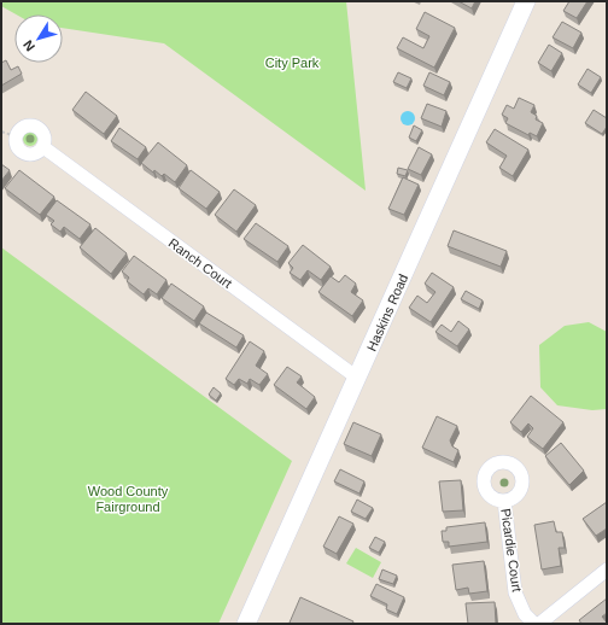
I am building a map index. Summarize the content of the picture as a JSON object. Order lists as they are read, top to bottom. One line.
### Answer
{"streets":{"main road":["Haskins Road"],"street":["Ranch Court","Picardie Court"]},"crossings":[["Ranch Court","Haskins Road"]],"parks":["City Park","Wood County Fairground"],"north":"bottom left"}
